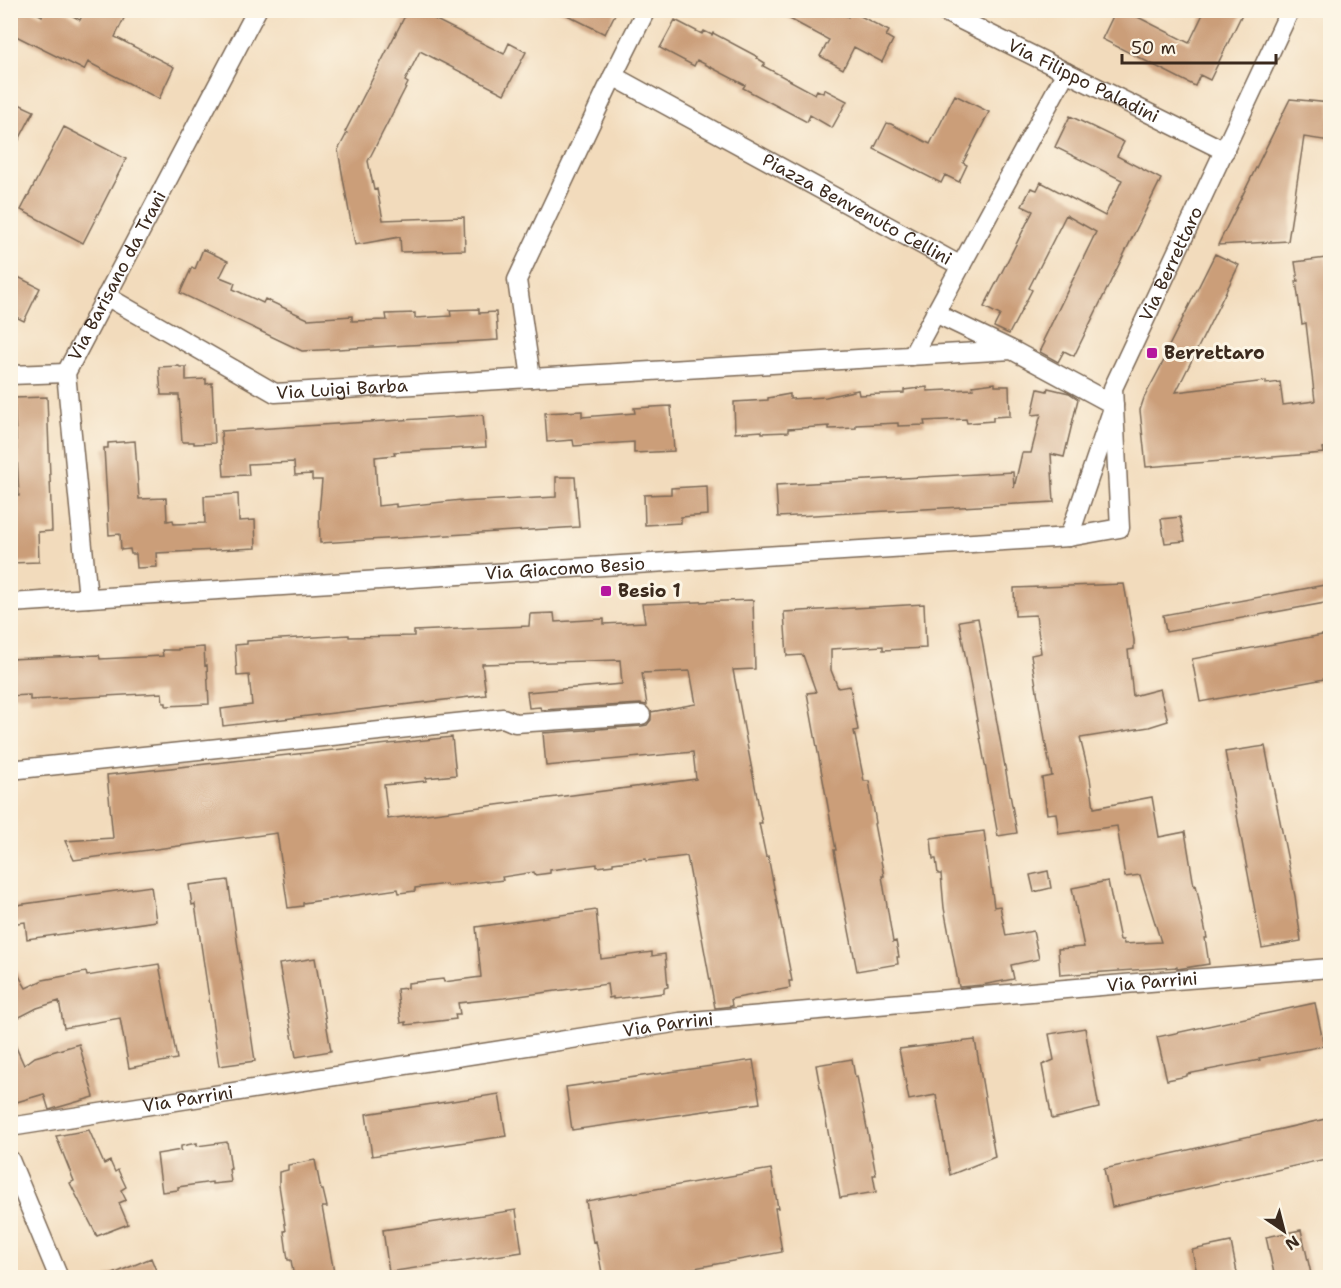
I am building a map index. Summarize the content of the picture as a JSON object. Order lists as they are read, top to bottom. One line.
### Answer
{"streets":{"street":["Via Filippo Paladini","Piazza Benvenuto Cellini","Via Berrettaro","Via Barisano da Trani","Via Luigi Barba","Via Giacomo Besio","Via Parrini"]},"crossings":[["Via Filippo Paladini","Via Berrettaro"],["Via Berrettaro","Via Giacomo Besio"],["Via Barisano da Trani","Via Luigi Barba"],["Via Barisano da Trani","Via Giacomo Besio"]],"places":{"transit":["Berrettaro","Besio 1"]},"scale_bar":"50 m","north":"bottom right"}
